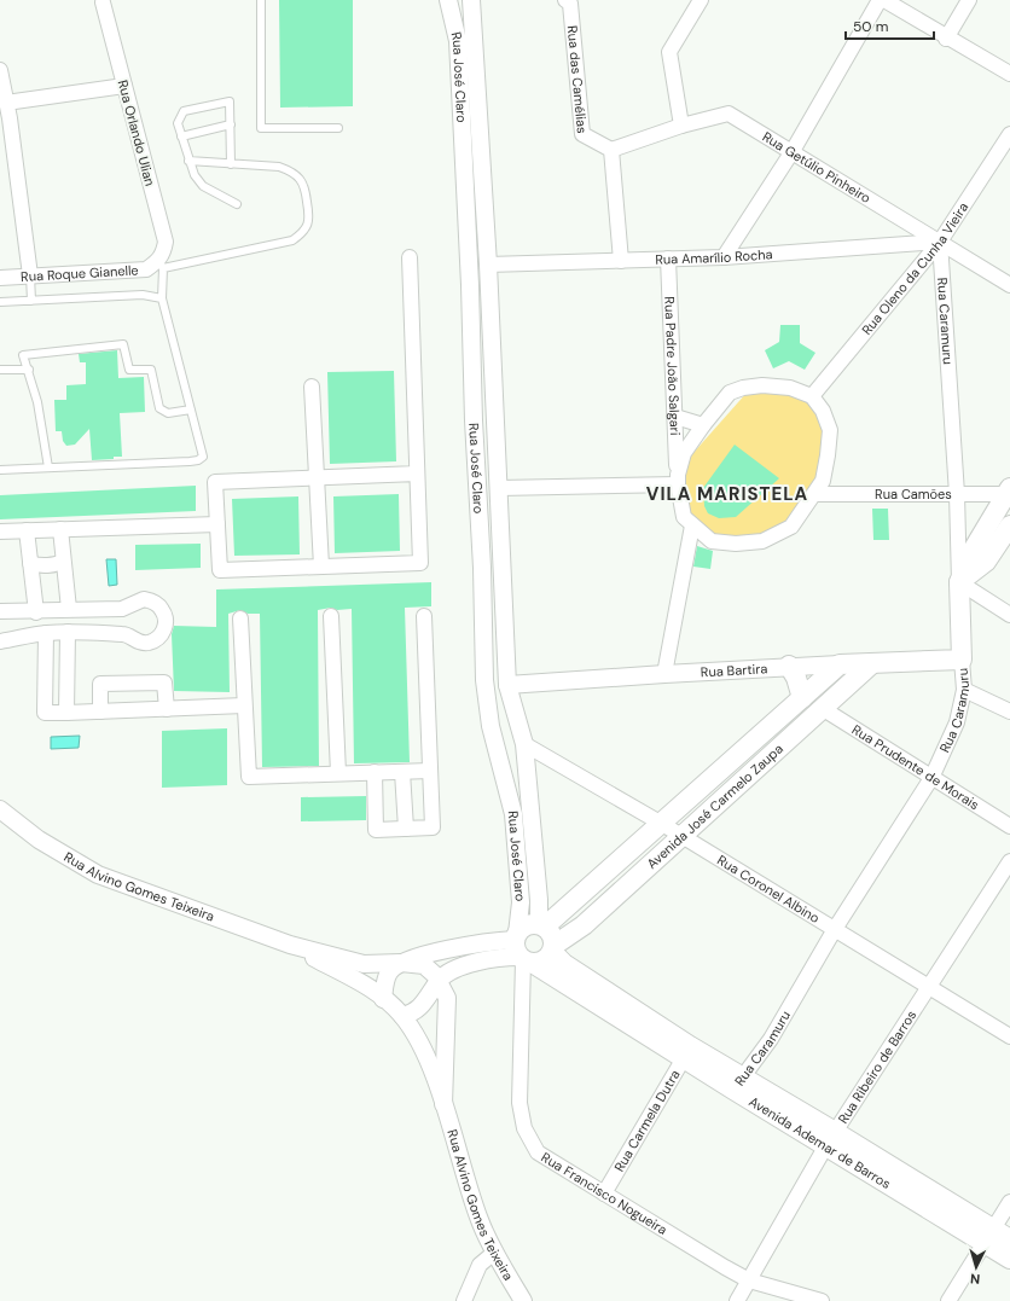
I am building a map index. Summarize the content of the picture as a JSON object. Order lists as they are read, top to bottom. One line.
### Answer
{"streets":{"main road":["Rua Caramuru","Rua Bartira","Avenida José Carmelo Zaupa","Avenida Ademar de Barros"],"street":["Rua José Claro","Rua das Camélias","Rua Orlando Ulian","Rua Getúlio Pinheiro","Rua Amarílio Rocha","Rua Oleno da Cunha Vieira","Rua Roque Gianelle","Rua Padre João Salgari","Rua Camões","Rua Prudente de Morais","Rua Alvino Gomes Teixeira","Rua Coronel Albino","Rua Ribeiro de Barros","Rua Carmela Dutra","Rua Francisco Nogueira"]},"crossings":[["Rua José Claro","Rua Amarílio Rocha"],["Rua José Claro","Rua Bartira"],["Rua José Claro","Avenida José Carmelo Zaupa"],["Rua José Claro","Rua Coronel Albino"],["Rua José Claro","Avenida Ademar de Barros"],["Rua José Claro","Rua Francisco Nogueira"],["Rua das Camélias","Rua Getúlio Pinheiro"],["Rua Orlando Ulian","Rua Roque Gianelle"],["Rua Getúlio Pinheiro","Rua Amarílio Rocha"],["Rua Getúlio Pinheiro","Rua Oleno da Cunha Vieira"],["Rua Getúlio Pinheiro","Rua Caramuru"],["Rua Amarílio Rocha","Rua Oleno da Cunha Vieira"],["Rua Amarílio Rocha","Rua Caramuru"],["Rua Amarílio Rocha","Rua Padre João Salgari"],["Rua Oleno da Cunha Vieira","Rua Caramuru"],["Rua Oleno da Cunha Vieira","Rua Padre João Salgari"],["Rua Oleno da Cunha Vieira","Rua Camões"],["Rua Caramuru","Rua Camões"],["Rua Caramuru","Rua Bartira"],["Rua Caramuru","Rua Prudente de Morais"],["Rua Caramuru","Rua Coronel Albino"],["Rua Caramuru","Avenida Ademar de Barros"],["Rua Padre João Salgari","Rua Camões"],["Rua Bartira","Avenida José Carmelo Zaupa"],["Rua Prudente de Morais","Avenida José Carmelo Zaupa"],["Avenida José Carmelo Zaupa","Rua Coronel Albino"],["Avenida José Carmelo Zaupa","Avenida Ademar de Barros"],["Avenida José Carmelo Zaupa","Rua Francisco Nogueira"],["Rua Coronel Albino","Rua Ribeiro de Barros"],["Rua Ribeiro de Barros","Avenida Ademar de Barros"],["Rua Ribeiro de Barros","Rua Francisco Nogueira"],["Rua Carmela Dutra","Avenida Ademar de Barros"],["Rua Carmela Dutra","Rua Francisco Nogueira"],["Avenida Ademar de Barros","Rua Francisco Nogueira"]],"districts":["VILA MARISTELA"],"scale_bar":"50 m","north":"bottom"}
